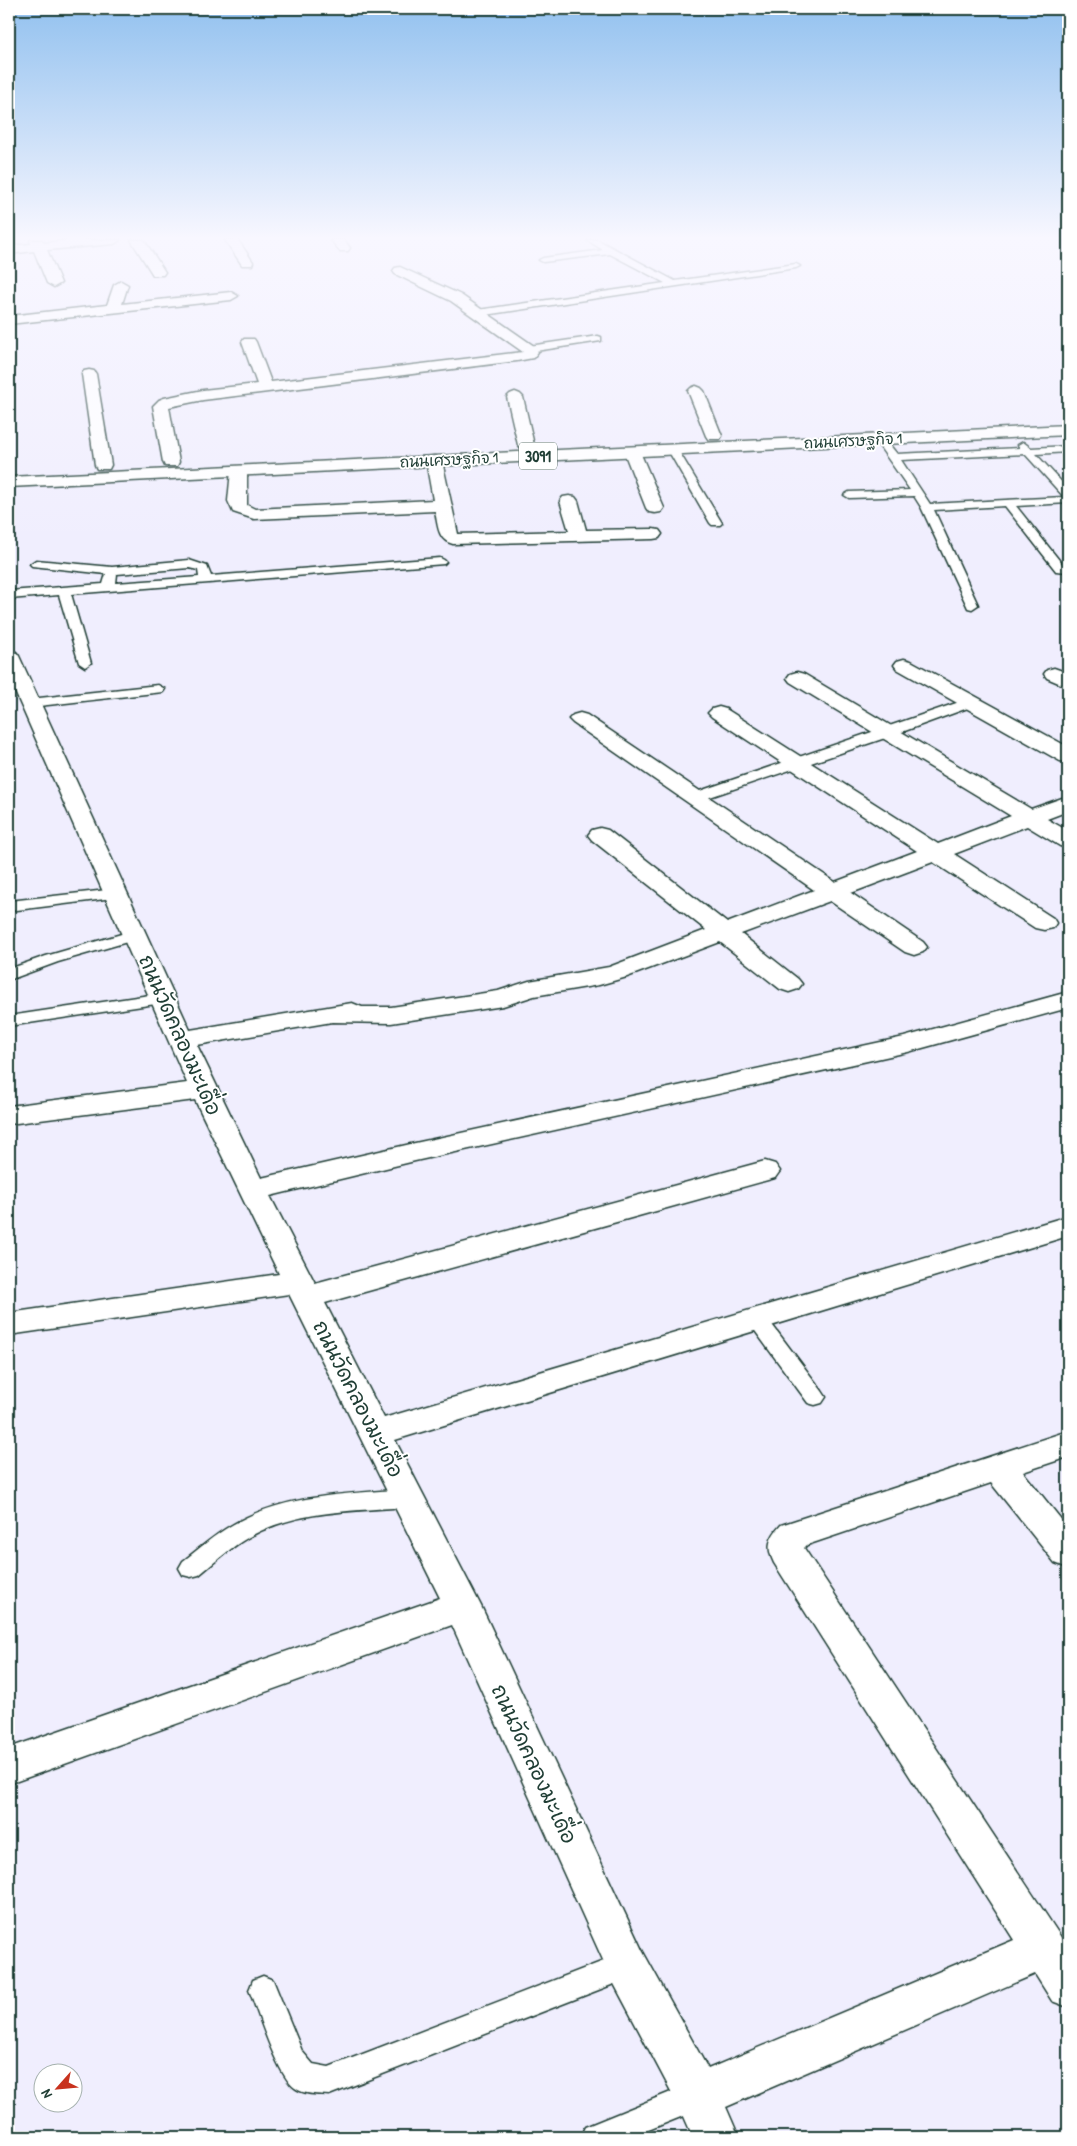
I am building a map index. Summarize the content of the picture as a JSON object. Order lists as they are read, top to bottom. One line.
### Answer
{"streets":{"street":["ถนนเศรษฐกิจ 1","3091","ถนนวัดคลองมะเดื่อ"]},"north":"bottom left"}
